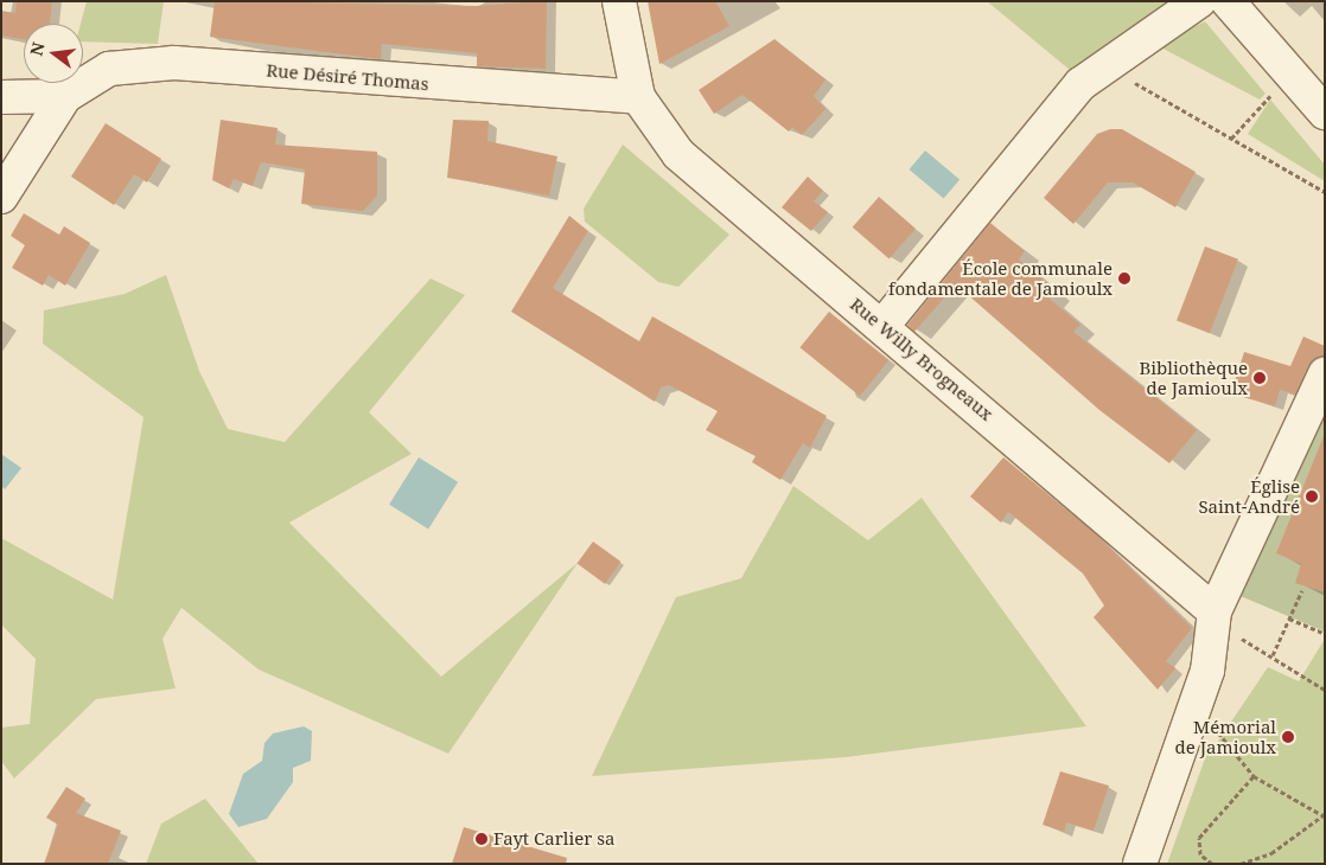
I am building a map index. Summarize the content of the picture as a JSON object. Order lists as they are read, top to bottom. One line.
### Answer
{"streets":{"street":["Rue Désiré Thomas","Rue Willy Brogneaux"]},"crossings":[["Rue Désiré Thomas","Rue Willy Brogneaux"]],"places":["École communale fondamentale de Jamioulx","Bibliothèque de Jamioulx","Église Saint-André","Mémorial de Jamioulx","Fayt Carlier sa"],"north":"left"}
